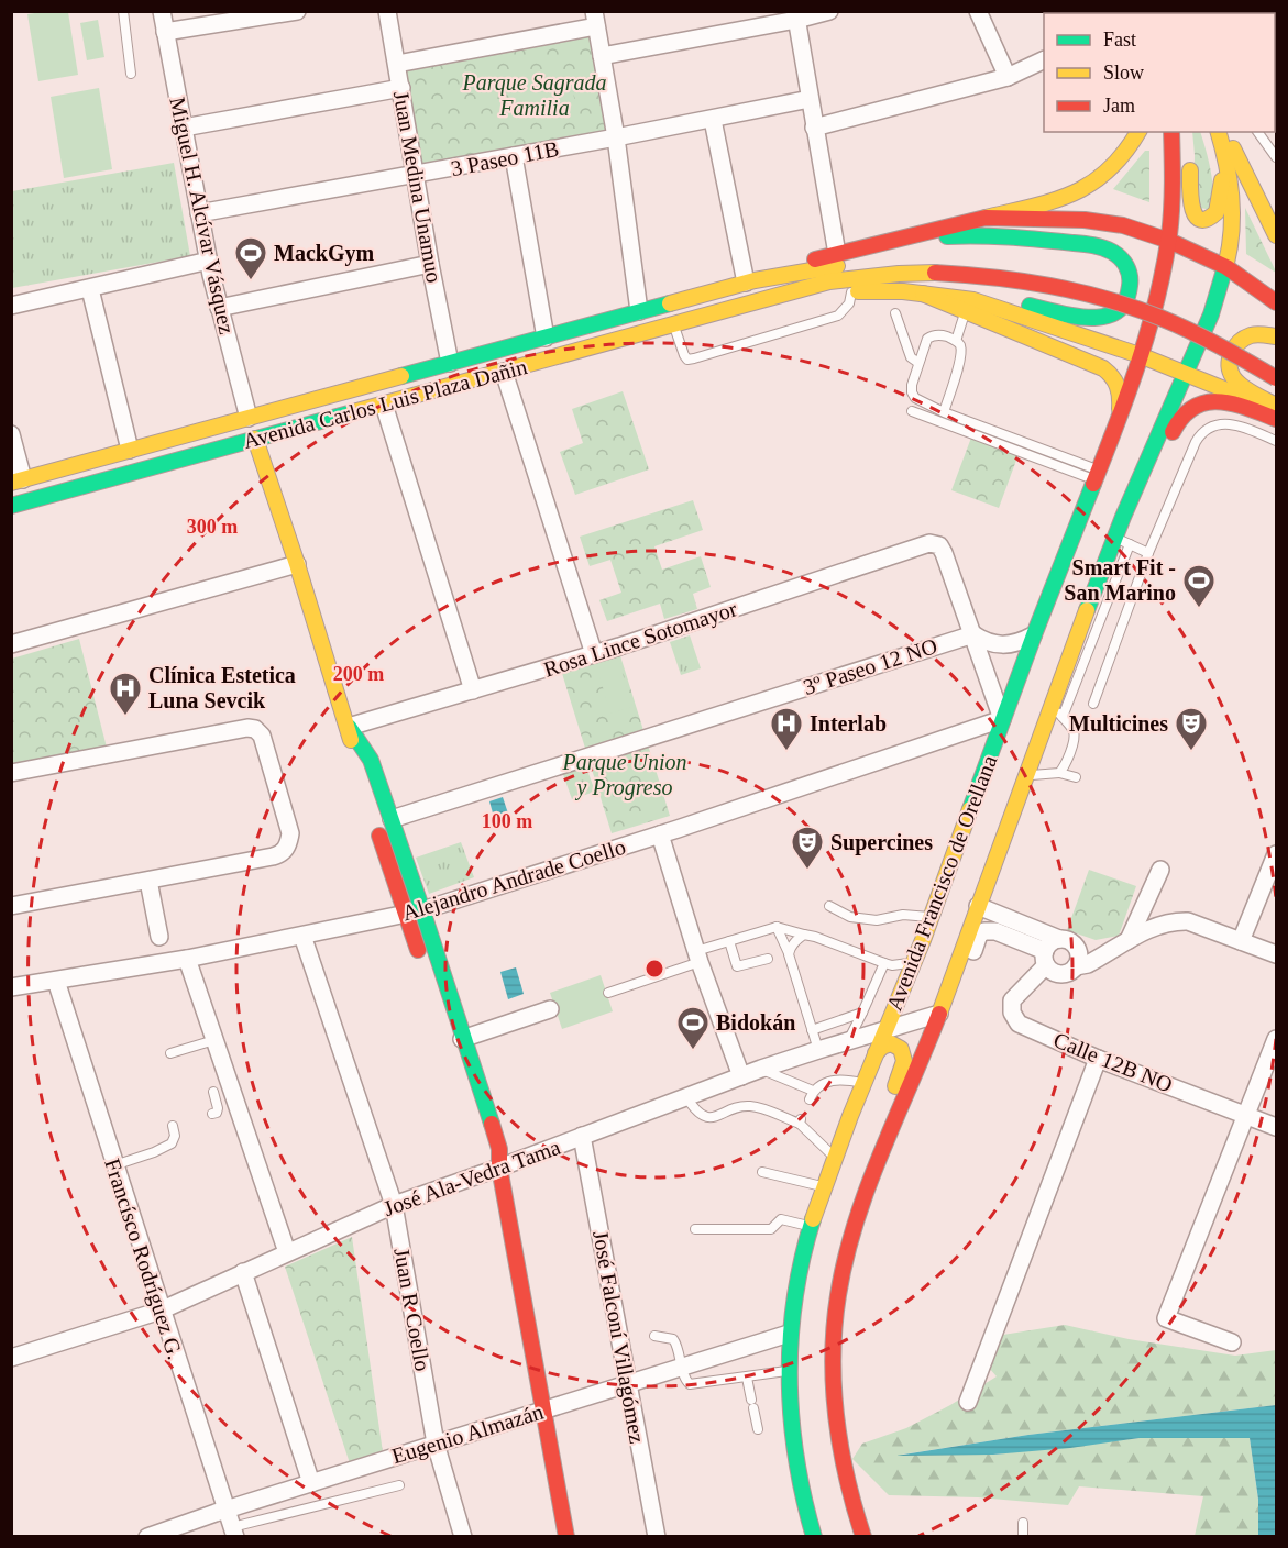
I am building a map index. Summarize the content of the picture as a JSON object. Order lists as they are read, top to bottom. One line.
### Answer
{"streets":{"main road":["Avenida Carlos Luis Plaza Dañin","Avenida Francisco de Orellana"],"street":["3 Paseo 11B","Juan Medina Unamuo","Miguel H. Alcívar Vásquez","Rosa Lince Sotomayor","3º Paseo 12 NO","Alejandro Andrade Coello","Calle 12B NO","José Ala-Vedra Tama","Francísco Rodríguez G.","Juan R Coello","José Falconí Villagómez","Eugenio Almazán"]},"crossings":[["3 Paseo 11B","Juan Medina Unamuo"],["3 Paseo 11B","Miguel H. Alcívar Vásquez"],["Juan Medina Unamuo","Avenida Carlos Luis Plaza Dañin"],["Miguel H. Alcívar Vásquez","Avenida Carlos Luis Plaza Dañin"],["Avenida Carlos Luis Plaza Dañin","Avenida Francisco de Orellana"],["Rosa Lince Sotomayor","3º Paseo 12 NO"],["Alejandro Andrade Coello","Avenida Francisco de Orellana"],["Alejandro Andrade Coello","Francísco Rodríguez G."],["Alejandro Andrade Coello","Juan R Coello"],["Avenida Francisco de Orellana","José Ala-Vedra Tama"],["Avenida Francisco de Orellana","Eugenio Almazán"],["José Ala-Vedra Tama","Francísco Rodríguez G."],["José Ala-Vedra Tama","Juan R Coello"],["José Ala-Vedra Tama","José Falconí Villagómez"],["Francísco Rodríguez G.","Eugenio Almazán"],["Juan R Coello","Eugenio Almazán"],["José Falconí Villagómez","Eugenio Almazán"]],"parks":["Parque Sagrada Familia","Parque Union y Progreso"],"places":{"sports":["MackGym","Smart Fit - San Marino","Bidokán"],"hospital":["Clínica Estetica Luna Sevcik","Interlab"],"theatre":["Multicines","Supercines"]},"legend":["Fast","Slow","Jam"],"rings":["300 m","200 m","100 m"]}
